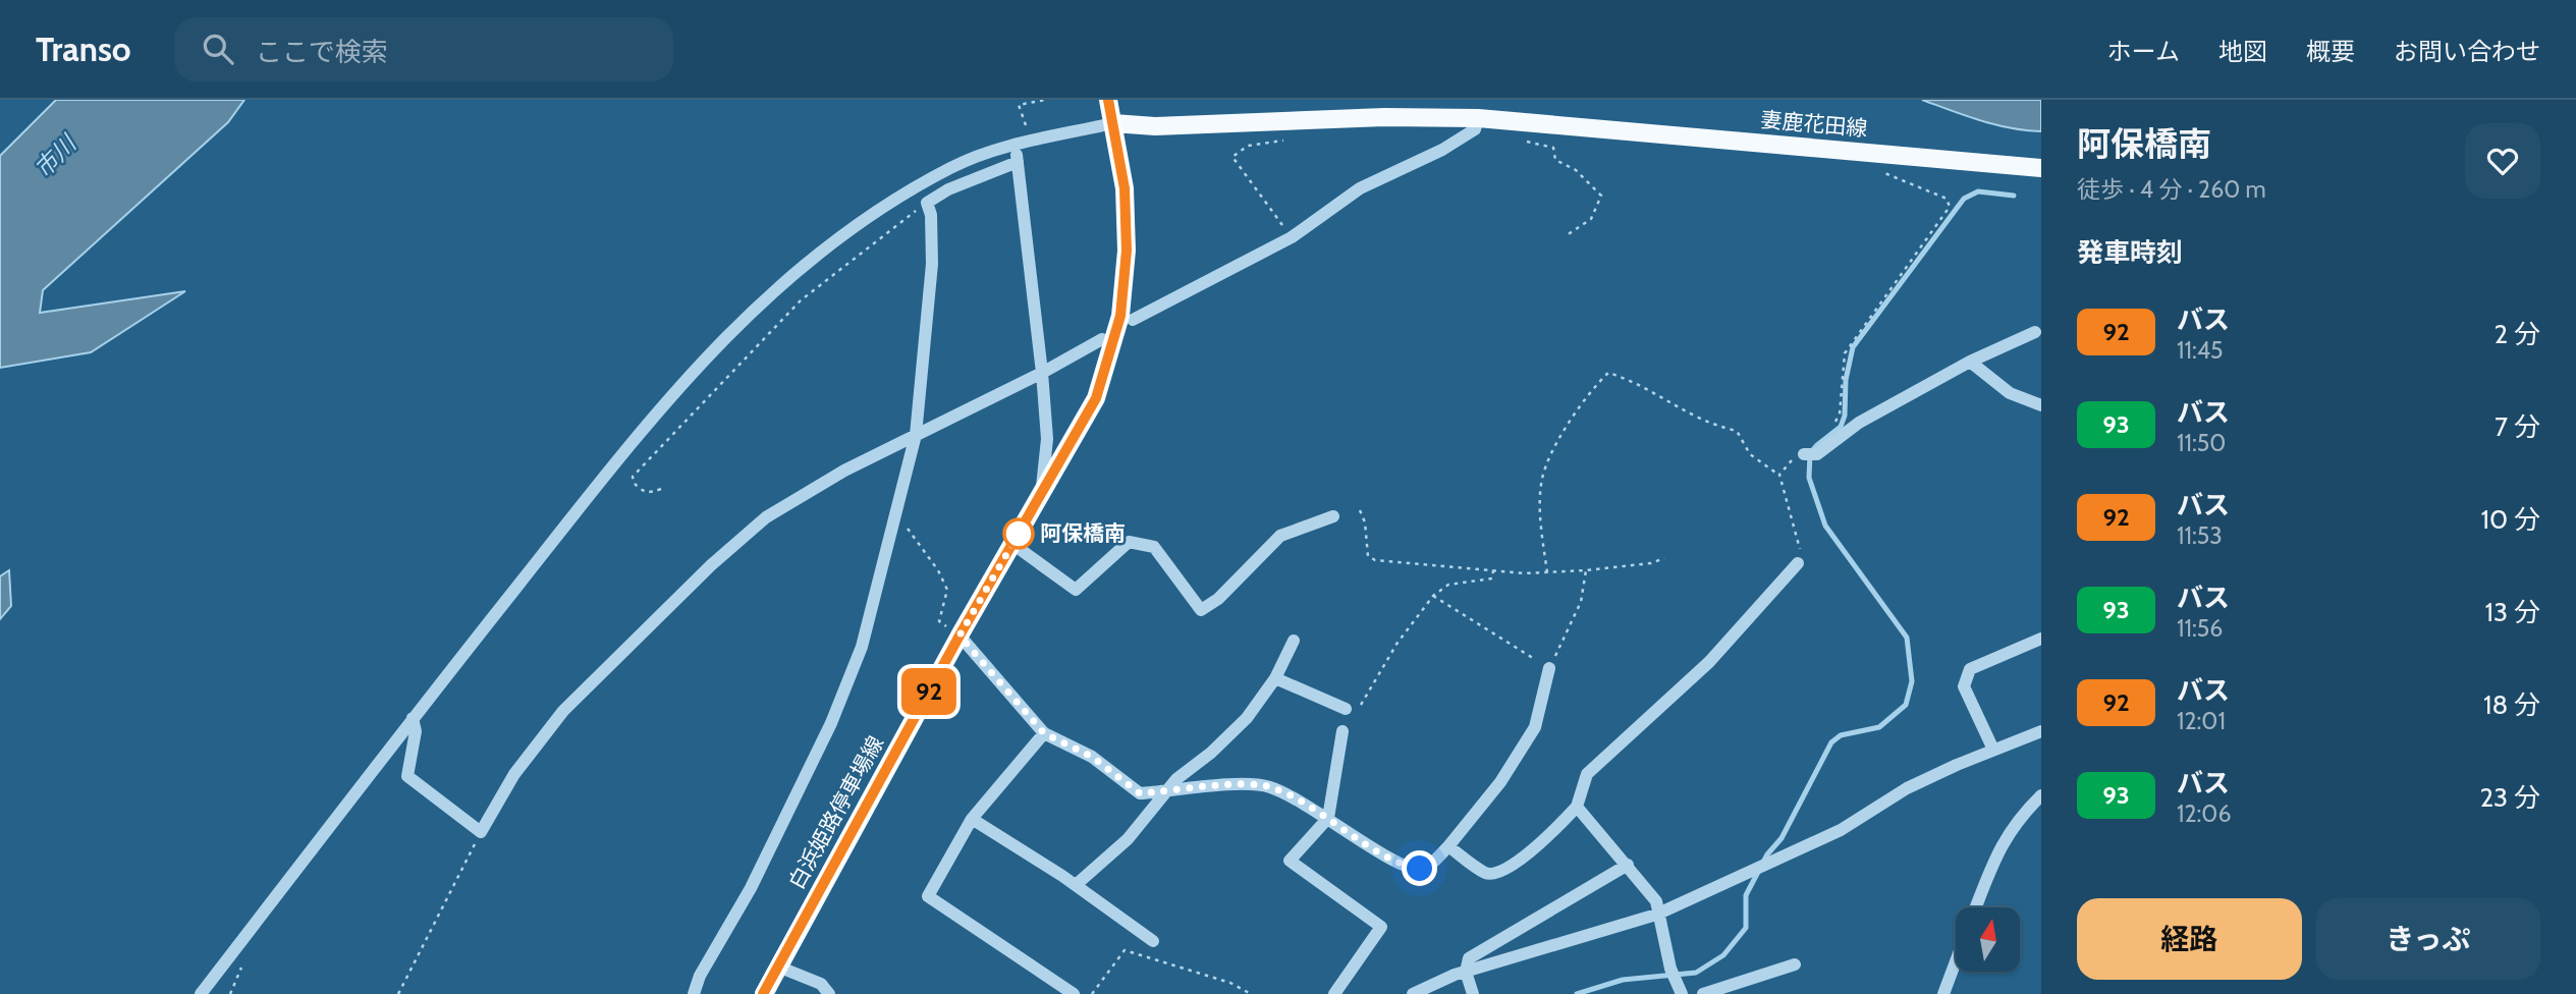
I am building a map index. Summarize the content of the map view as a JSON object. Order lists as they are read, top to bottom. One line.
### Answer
{"streets":{"main road":["妻鹿花田線","白浜姫路停車場線"]},"crossings":[["妻鹿花田線","白浜姫路停車場線"]],"water":["市川"],"places":["阿保橋南"],"lines":["bus line 92"],"north":"top","page":{"header":"Transo","search":"ここで検索","nav":["ホーム","地図","概要","お問い合わせ"],"on_map":"92","heading":[["阿保橋南","徒歩 · 4 分 · 260 m"],"発車時刻"],"list":[{"mark":"92","name":"バス","note":"11:45","value":"2 分"},{"mark":"93","name":"バス","note":"11:50","value":"7 分"},{"mark":"92","name":"バス","note":"11:53","value":"10 分"},{"mark":"93","name":"バス","note":"11:56","value":"13 分"},{"mark":"92","name":"バス","note":"12:01","value":"18 分"},{"mark":"93","name":"バス","note":"12:06","value":"23 分"}],"buttons":["経路","きっぷ"]}}
